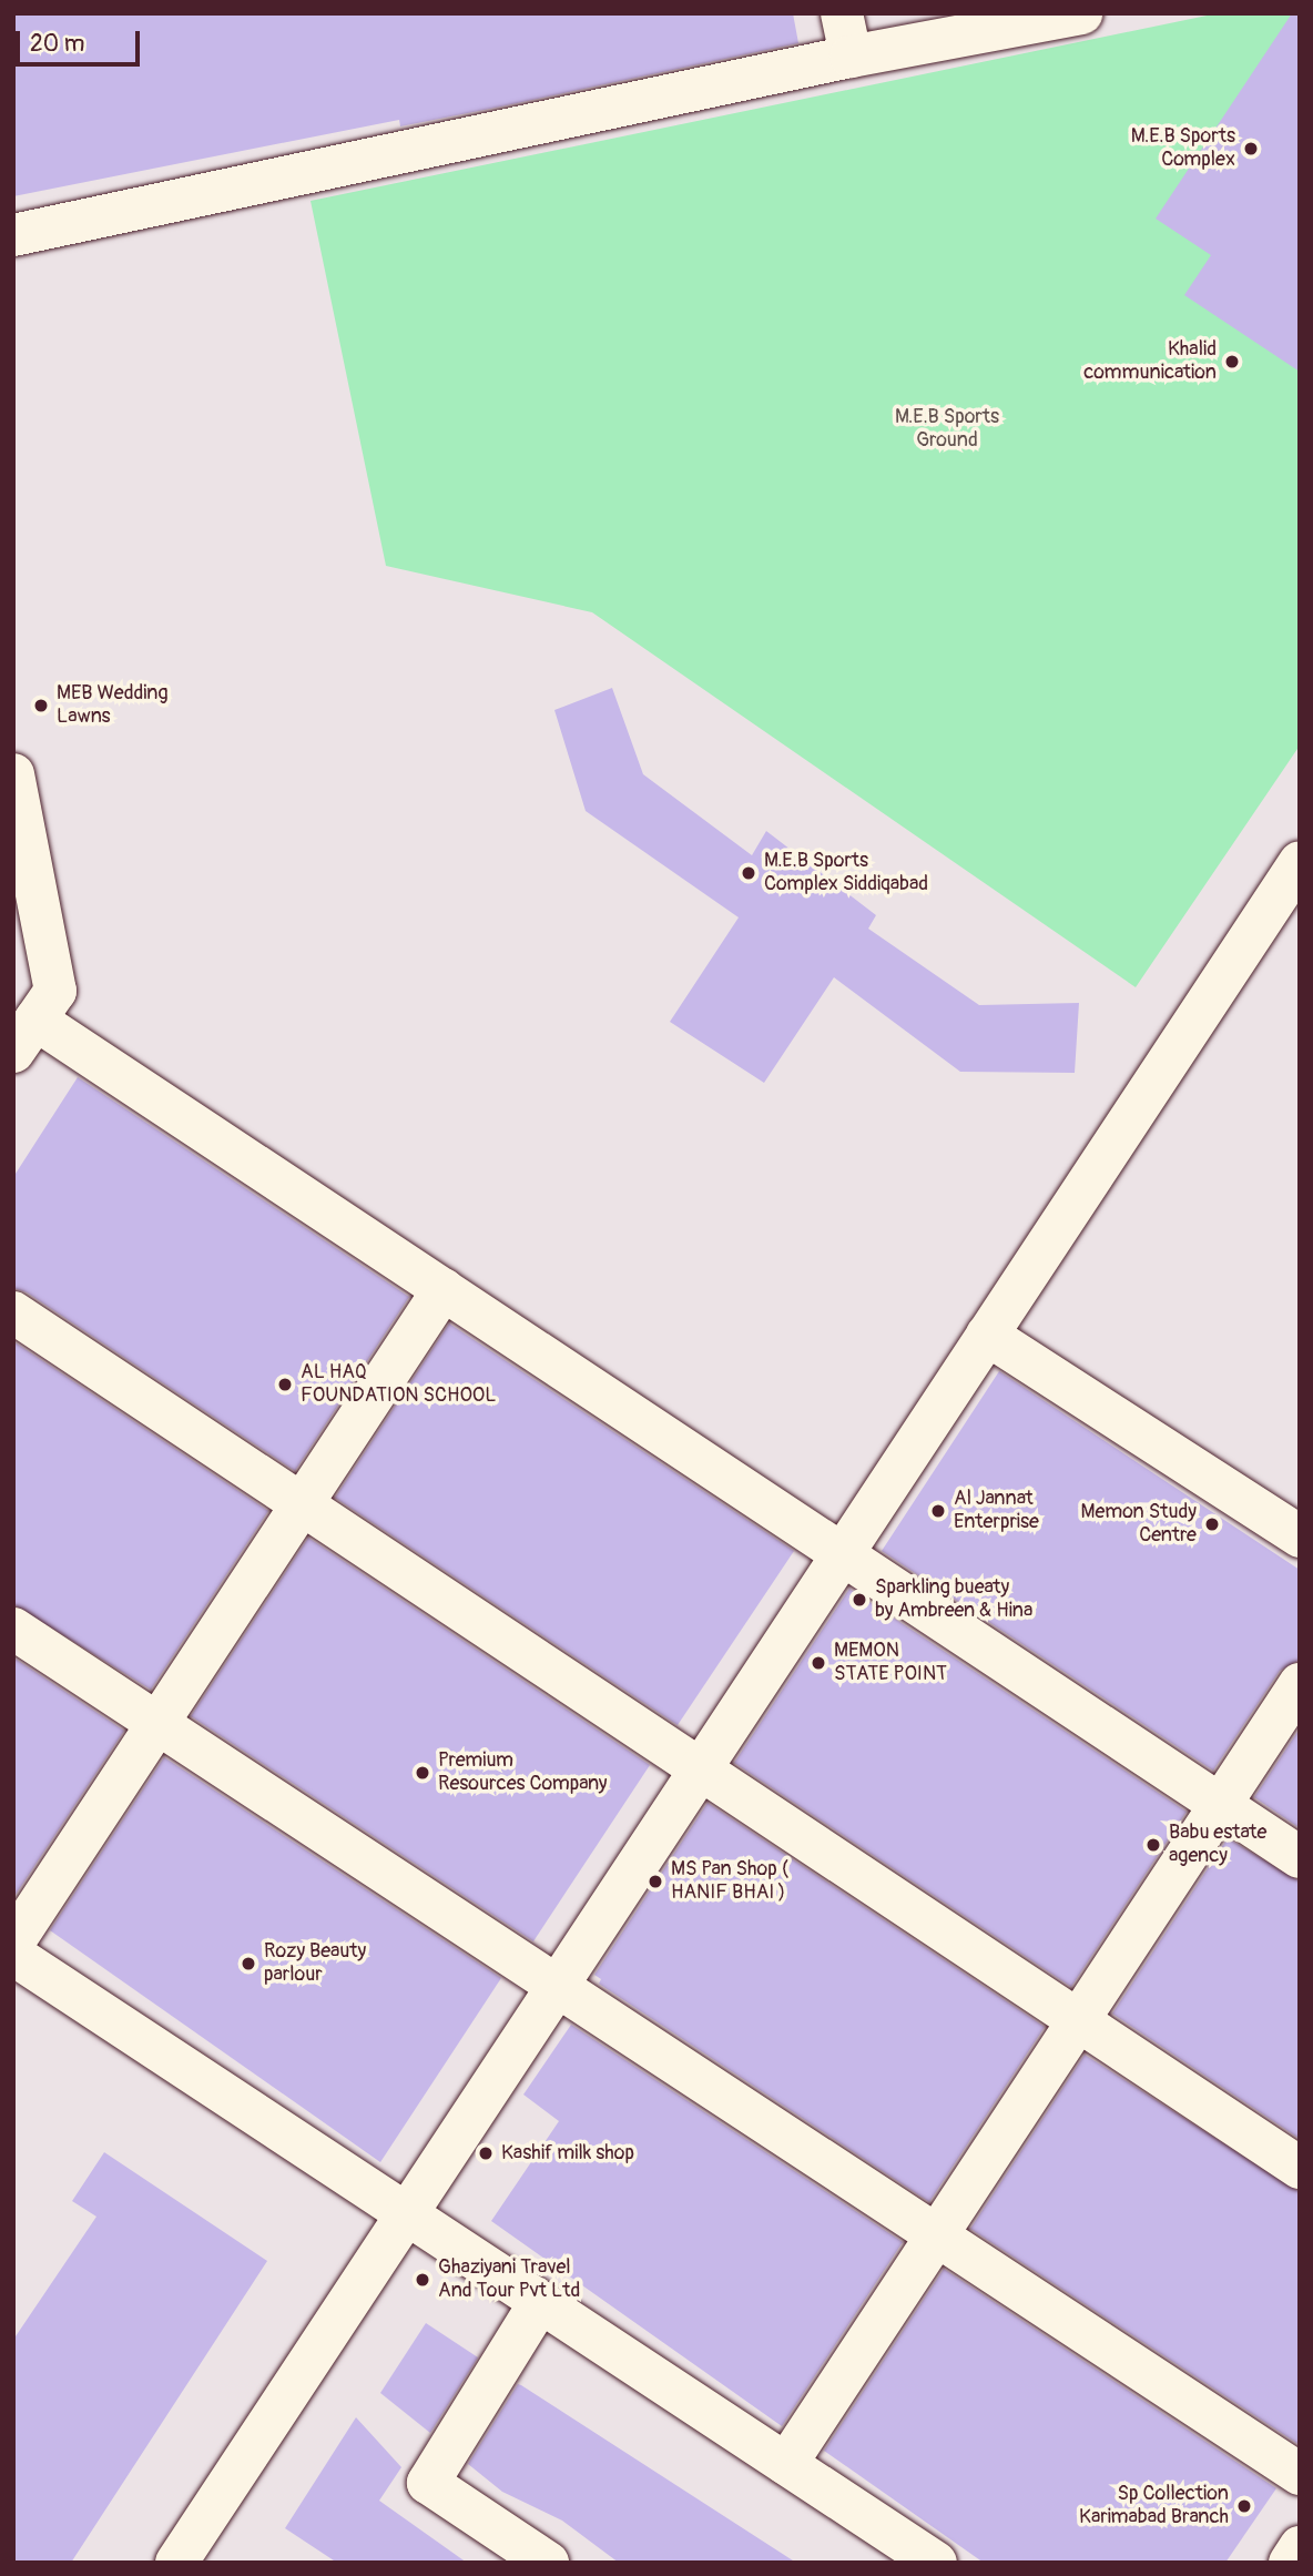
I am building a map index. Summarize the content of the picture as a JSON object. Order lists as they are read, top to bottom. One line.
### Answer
{"parks":["M.E.B Sports Ground"],"places":["M.E.B Sports Complex","Khalid communication","MEB Wedding Lawns","M.E.B Sports Complex Siddiqabad","AL HAQ FOUNDATION SCHOOL","Al Jannat Enterprise","Memon Study Centre","Sparkling bueaty by Ambreen & Hina","MEMON STATE POINT","Premium Resources Company","Babu estate agency","MS Pan Shop ( HANIF BHAI )","Rozy Beauty parlour","Kashif milk shop","Ghaziyani Travel And Tour Pvt Ltd","Sp Collection Karimabad Branch"],"scale_bar":"20 m"}
